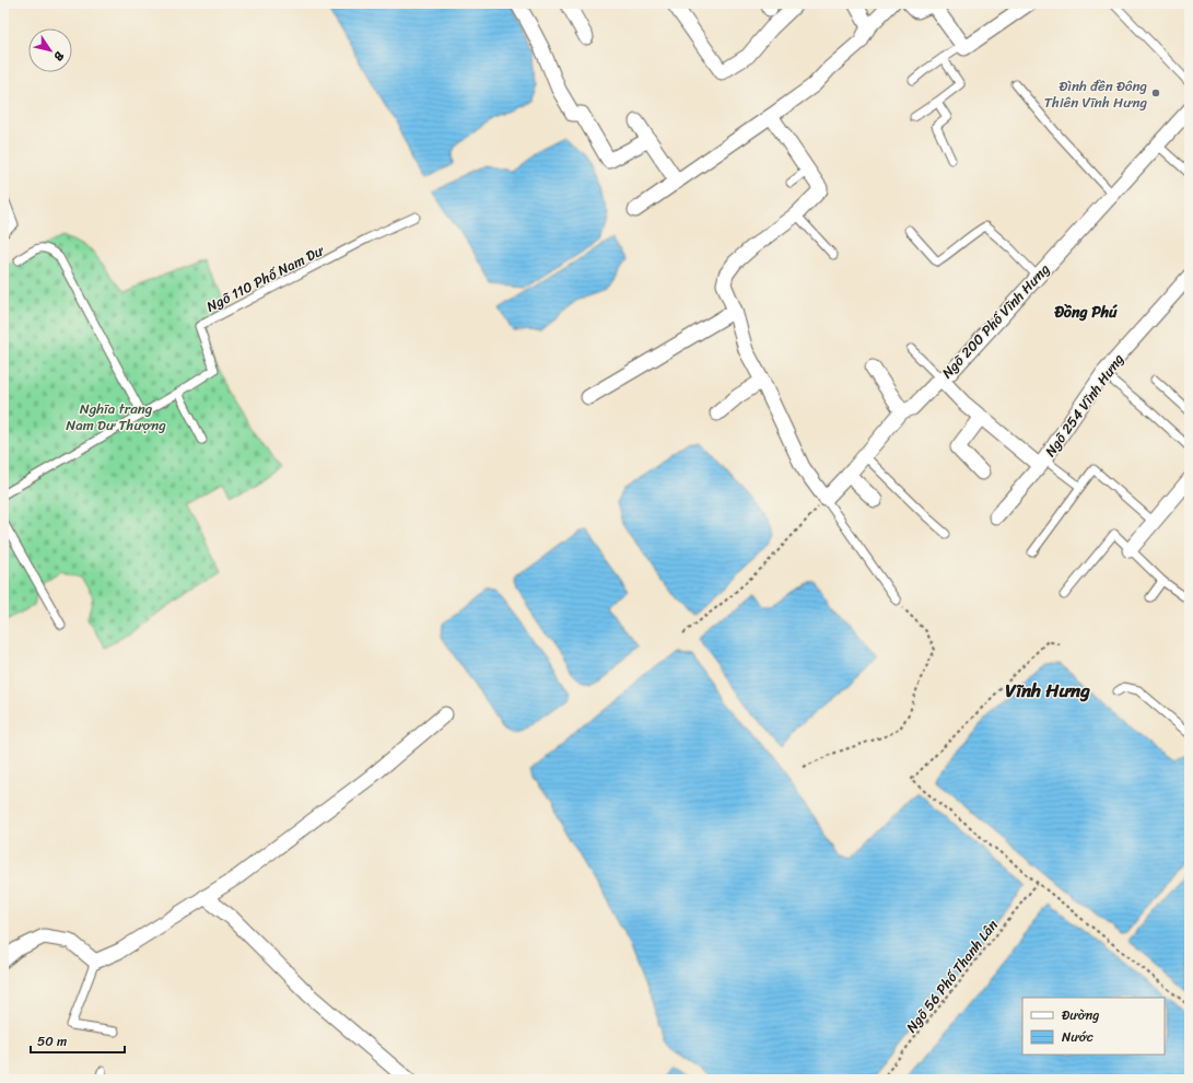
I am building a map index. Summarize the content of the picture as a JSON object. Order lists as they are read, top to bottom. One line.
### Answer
{"streets":{"street":["Ngõ 200 Phố Vĩnh Hưng","Ngõ 254 Vĩnh Hưng"],"lane":["Ngõ 110 Phố Nam Dư"],"path":["Ngõ 56 Phố Thanh Lân"]},"districts":["Đồng Phú","Vĩnh Hưng"],"parks":["Nghĩa trang Nam Dư Thượng"],"places":["Đình đền Đông Thiên Vĩnh Hưng"],"legend":["Đường","Nước"],"scale_bar":"50 m","north":"bottom right"}
